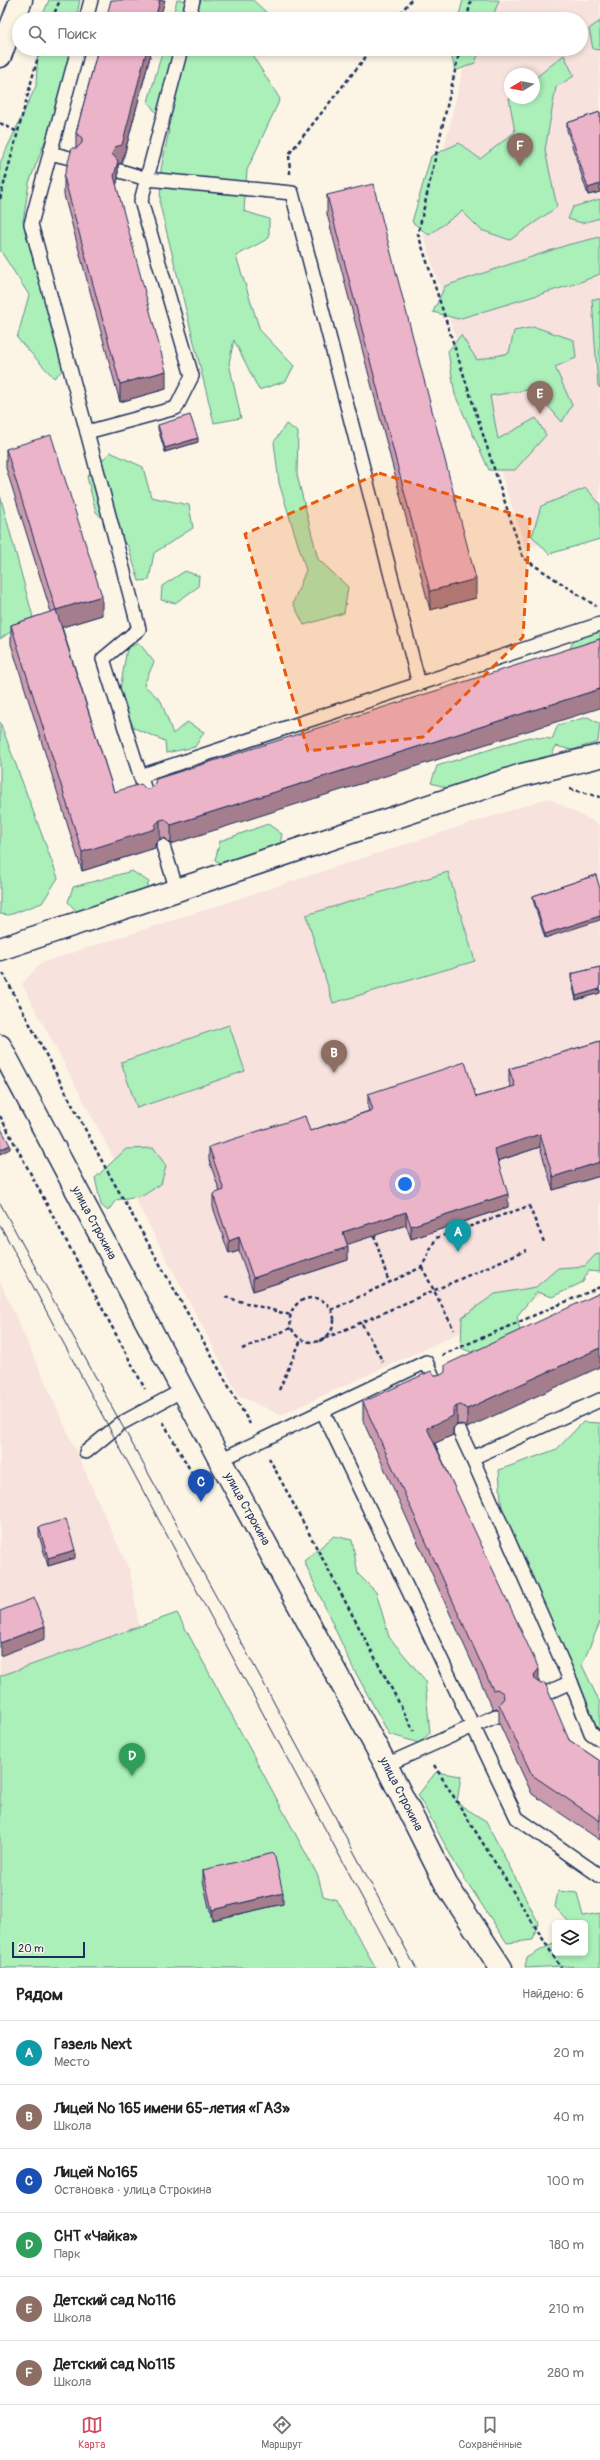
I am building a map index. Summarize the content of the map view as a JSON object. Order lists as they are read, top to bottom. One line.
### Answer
{"streets":{"street":["улица Строкина"]},"scale_bar":"20 m","north":"left","page":{"search":"Поиск","pins":["F","E","B","A","C","D"],"scale":"20 m","heading":["Рядом","Найдено: 6"],"list":[{"mark":"A","name":"Газель Next","note":"Место","value":"20 m"},{"mark":"B","name":"Лицей № 165 имени 65-летия «ГАЗ»","note":"Школа","value":"40 m"},{"mark":"C","name":"Лицей №165","note":"Остановка · улица Строкина","value":"100 m"},{"mark":"D","name":"СНТ «Чайка»","note":"Парк","value":"180 m"},{"mark":"E","name":"Детский сад №116","note":"Школа","value":"210 m"},{"mark":"F","name":"Детский сад №115","note":"Школа","value":"280 m"}],"nav":["Карта","Маршрут","Сохранённые"]}}
